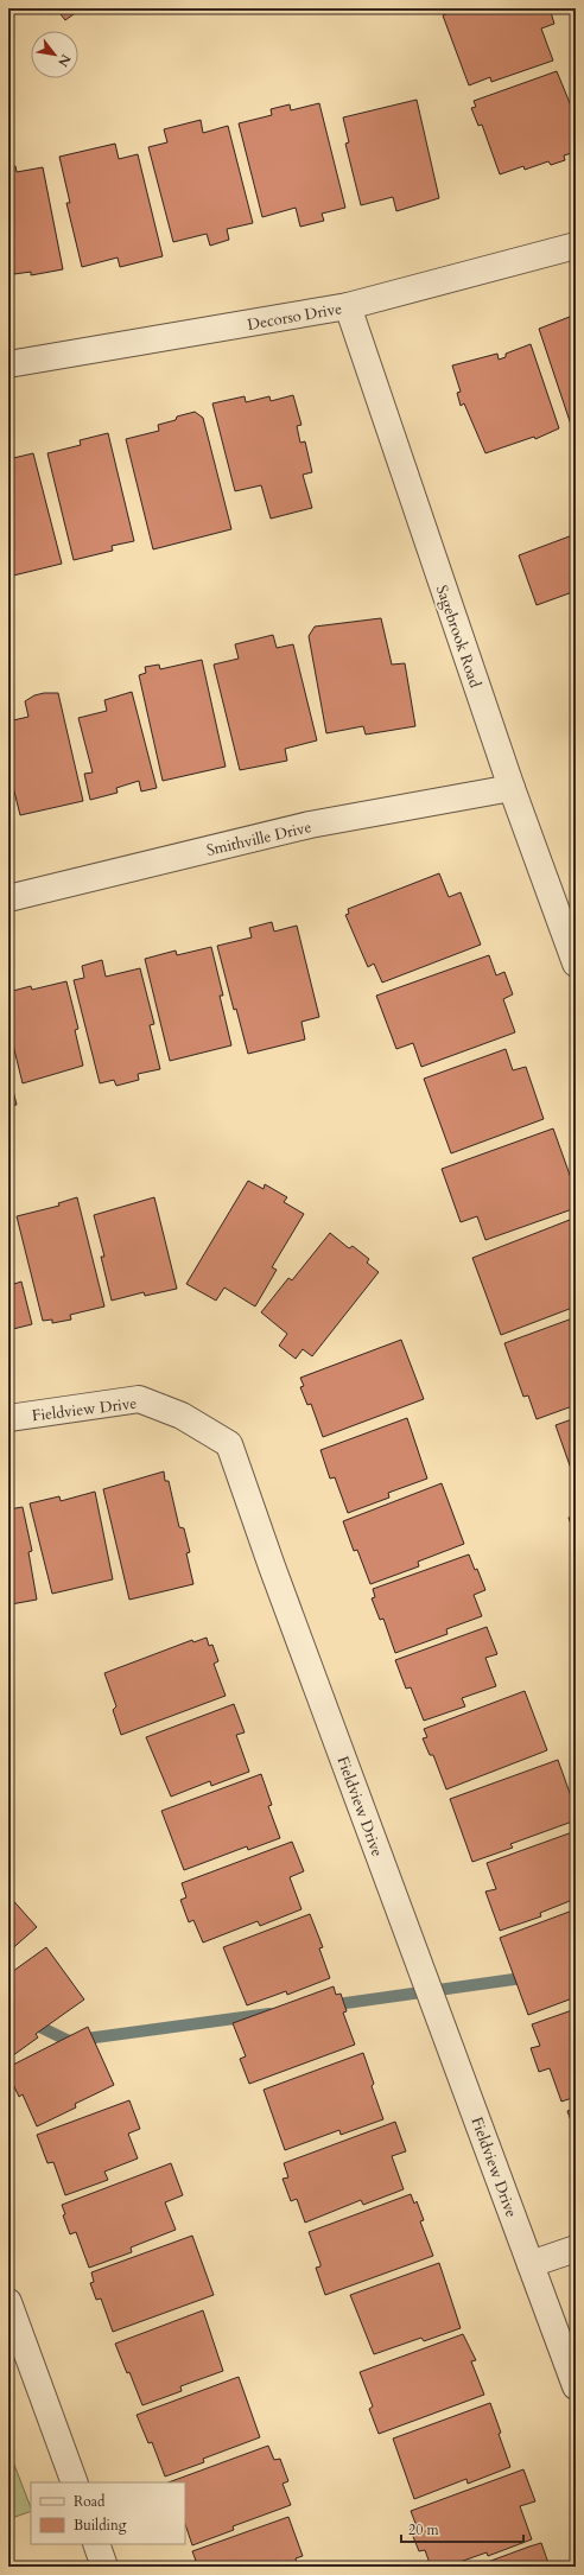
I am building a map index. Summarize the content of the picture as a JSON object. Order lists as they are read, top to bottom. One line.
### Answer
{"streets":{"street":["Decorso Drive","Sagebrook Road","Smithville Drive","Fieldview Drive"]},"crossings":[["Decorso Drive","Sagebrook Road"],["Sagebrook Road","Smithville Drive"]],"legend":["Road","Building"],"scale_bar":"20 m","north":"bottom right"}
